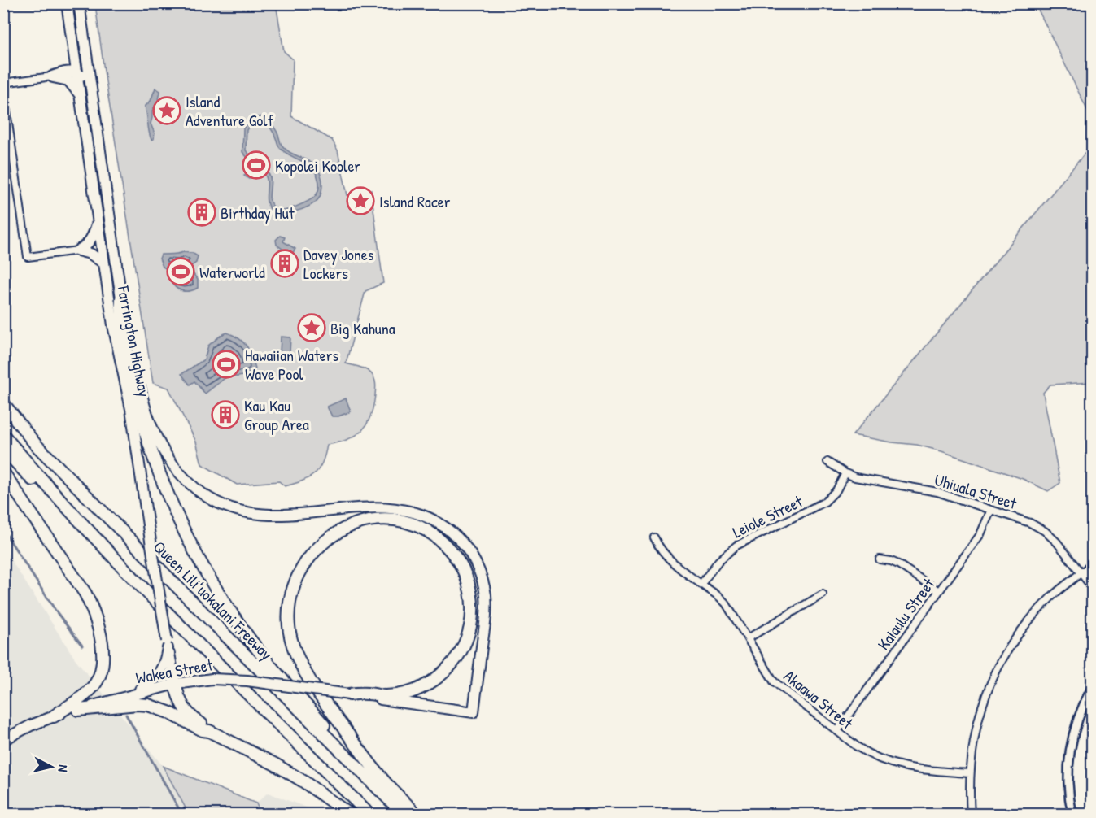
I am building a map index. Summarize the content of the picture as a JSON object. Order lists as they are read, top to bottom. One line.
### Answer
{"streets":{"highway":["Queen Liliʻuokalani Freeway"],"main road":["Farrington Highway","Wakea Street"],"street":["Uhiuala Street","Leiole Street","Kaiaulu Street","Akaawa Street"]},"crossings":[["Farrington Highway","Wakea Street"],["Uhiuala Street","Leiole Street"],["Uhiuala Street","Kaiaulu Street"],["Leiole Street","Akaawa Street"],["Kaiaulu Street","Akaawa Street"]],"places":{"place":["Island Adventure Golf","Island Racer","Big Kahuna"],"sports":["Kopolei Kooler","Waterworld","Hawaiian Waters Wave Pool"],"building":["Birthday Hut","Davey Jones Lockers","Kau Kau Group Area"]},"north":"right"}
